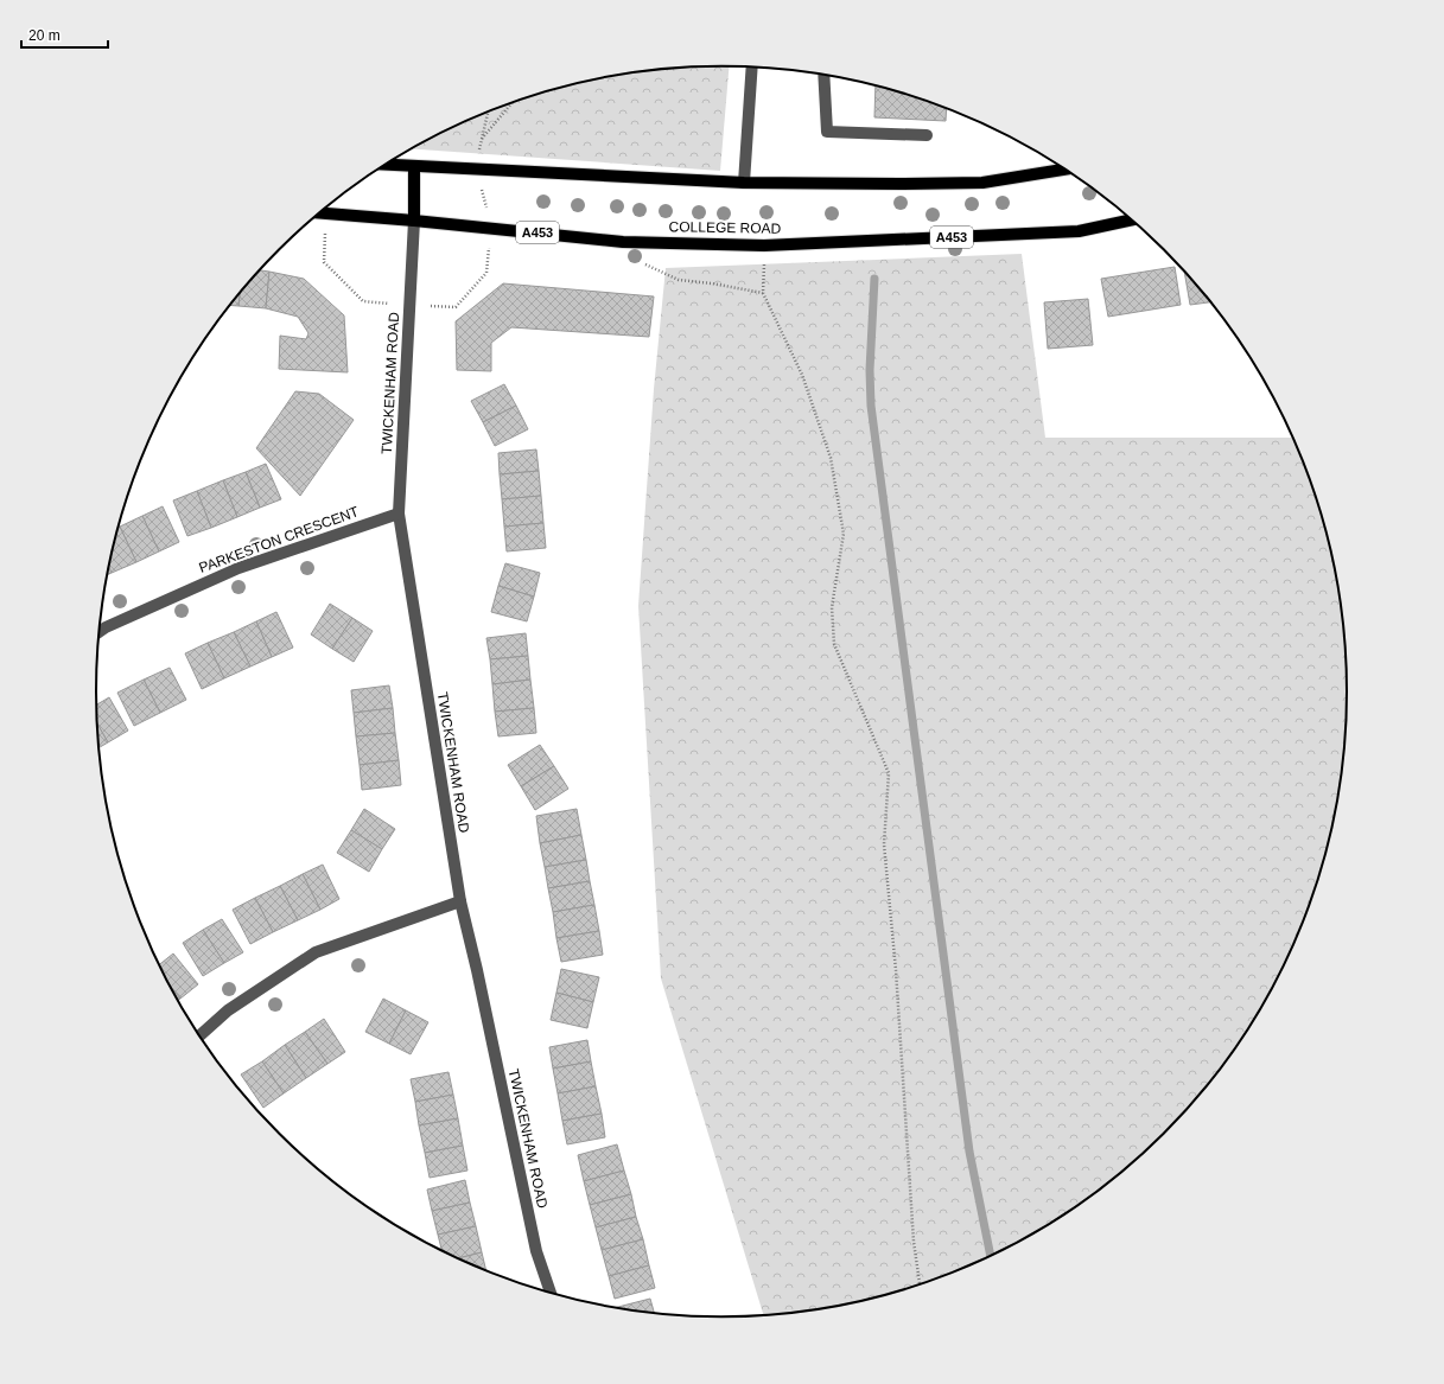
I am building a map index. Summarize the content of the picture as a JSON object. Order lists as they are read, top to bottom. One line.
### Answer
{"streets":{"main road":["COLLEGE ROAD","A453"],"street":["TWICKENHAM ROAD","PARKESTON CRESCENT"]},"crossings":[["COLLEGE ROAD","TWICKENHAM ROAD"],["TWICKENHAM ROAD","PARKESTON CRESCENT"]],"scale_bar":"20 m"}
